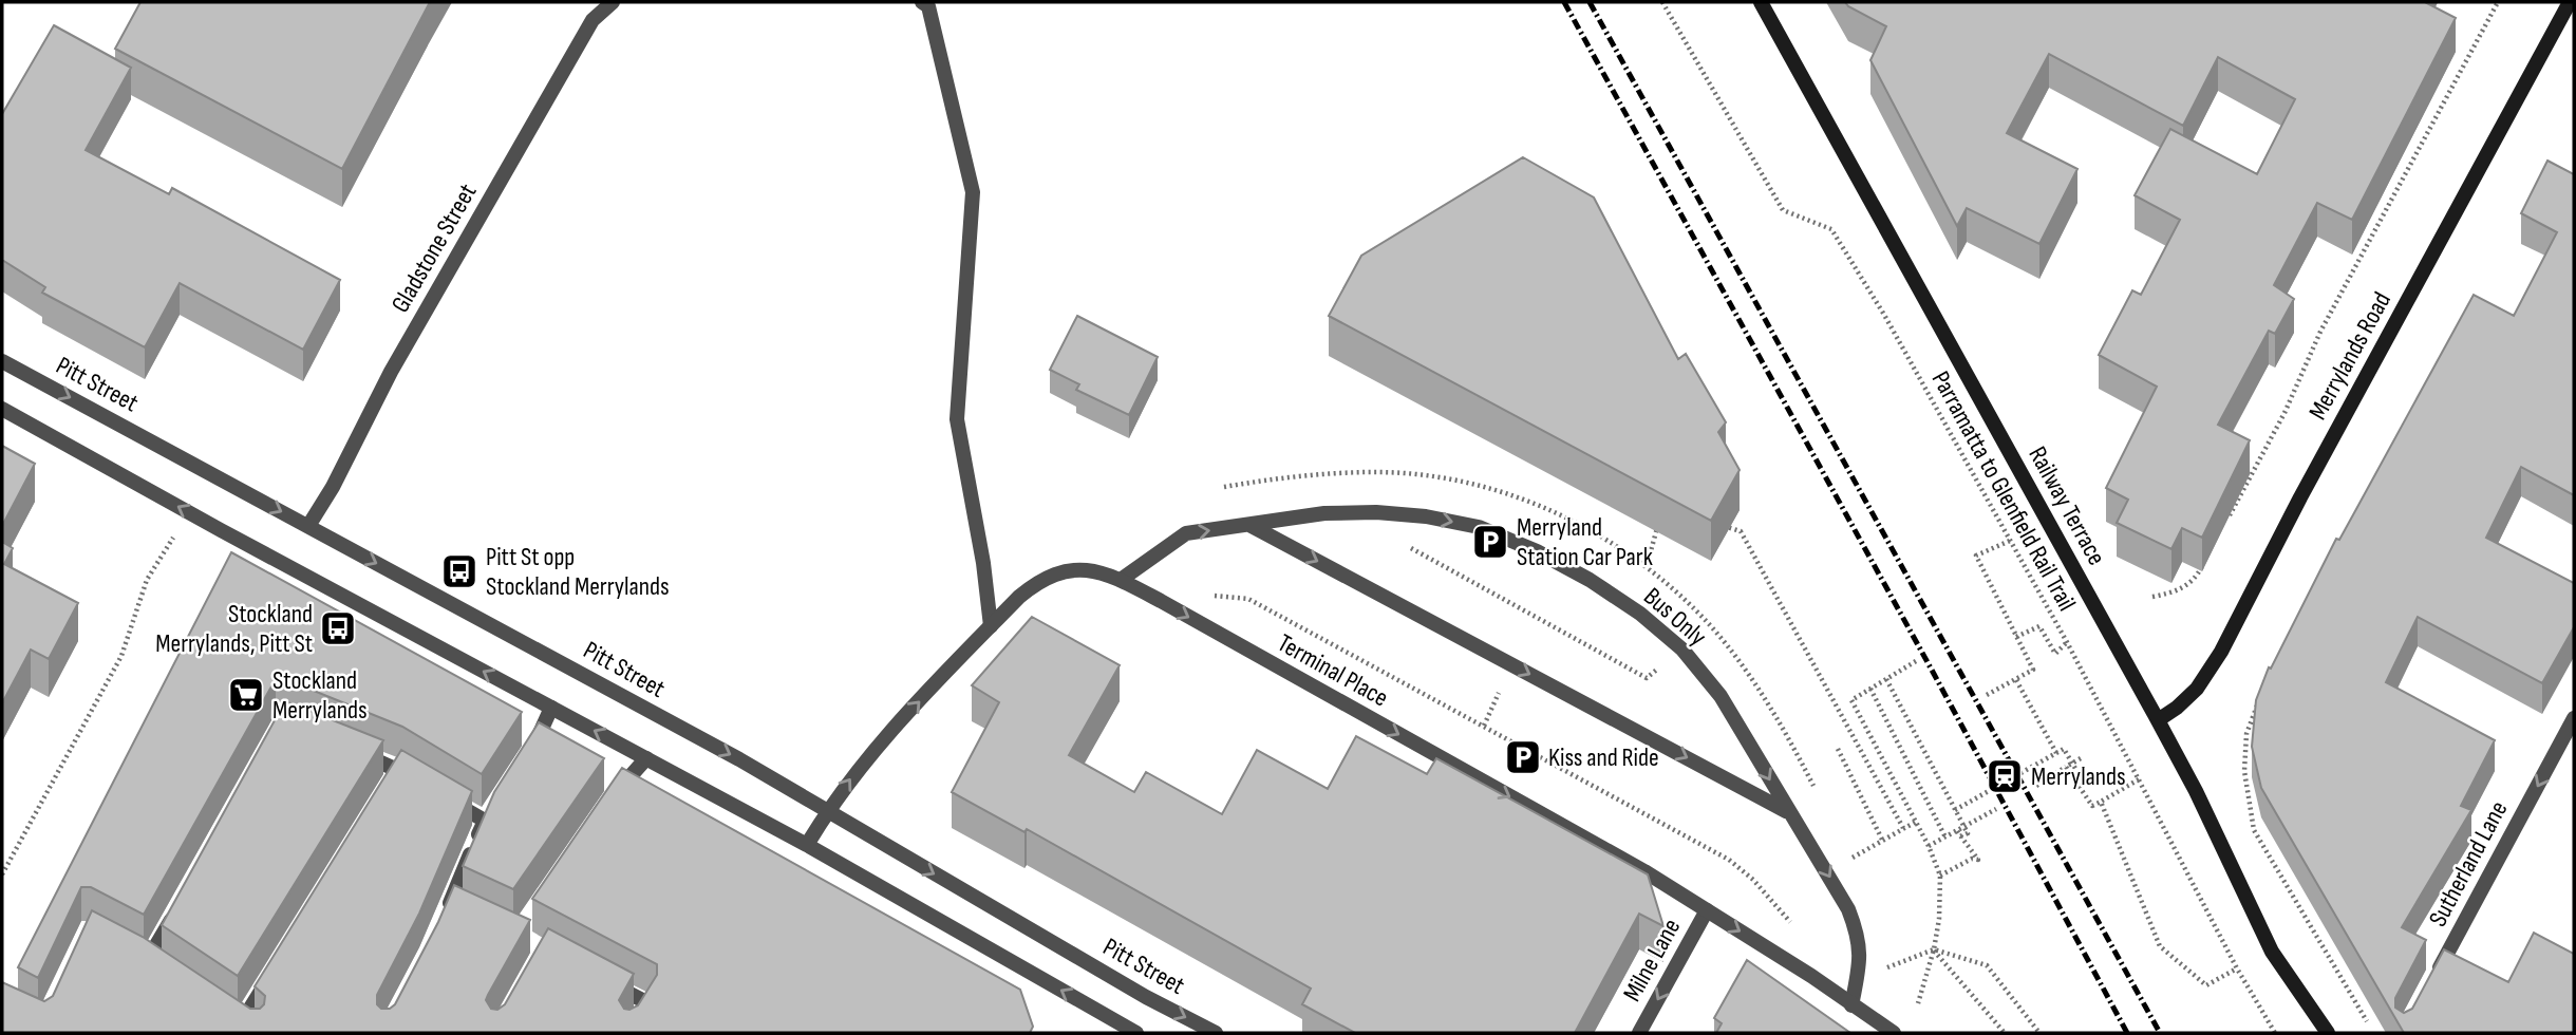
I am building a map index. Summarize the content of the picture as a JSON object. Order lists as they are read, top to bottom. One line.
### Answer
{"streets":{"main road":["Merrylands Road","Railway Terrace"],"street":["Gladstone Street","Pitt Street","Bus Only","Terminal Place","Sutherland Lane","Milne Lane"],"path":["Parramatta to Glenfield Rail Trail"]},"crossings":[["Gladstone Street","Pitt Street"],["Merrylands Road","Railway Terrace"],["Pitt Street","Terminal Place"],["Bus Only","Terminal Place"],["Terminal Place","Milne Lane"]],"one_way":["Bus Only","Terminal Place","Sutherland Lane","Milne Lane"],"places":{"parking":["Merryland Station Car Park","Kiss and Ride"],"bus stop":["Pitt St opp Stockland Merrylands","Stockland Merrylands, Pitt St"],"supermarket":["Stockland Merrylands"],"station":["Merrylands"]}}
